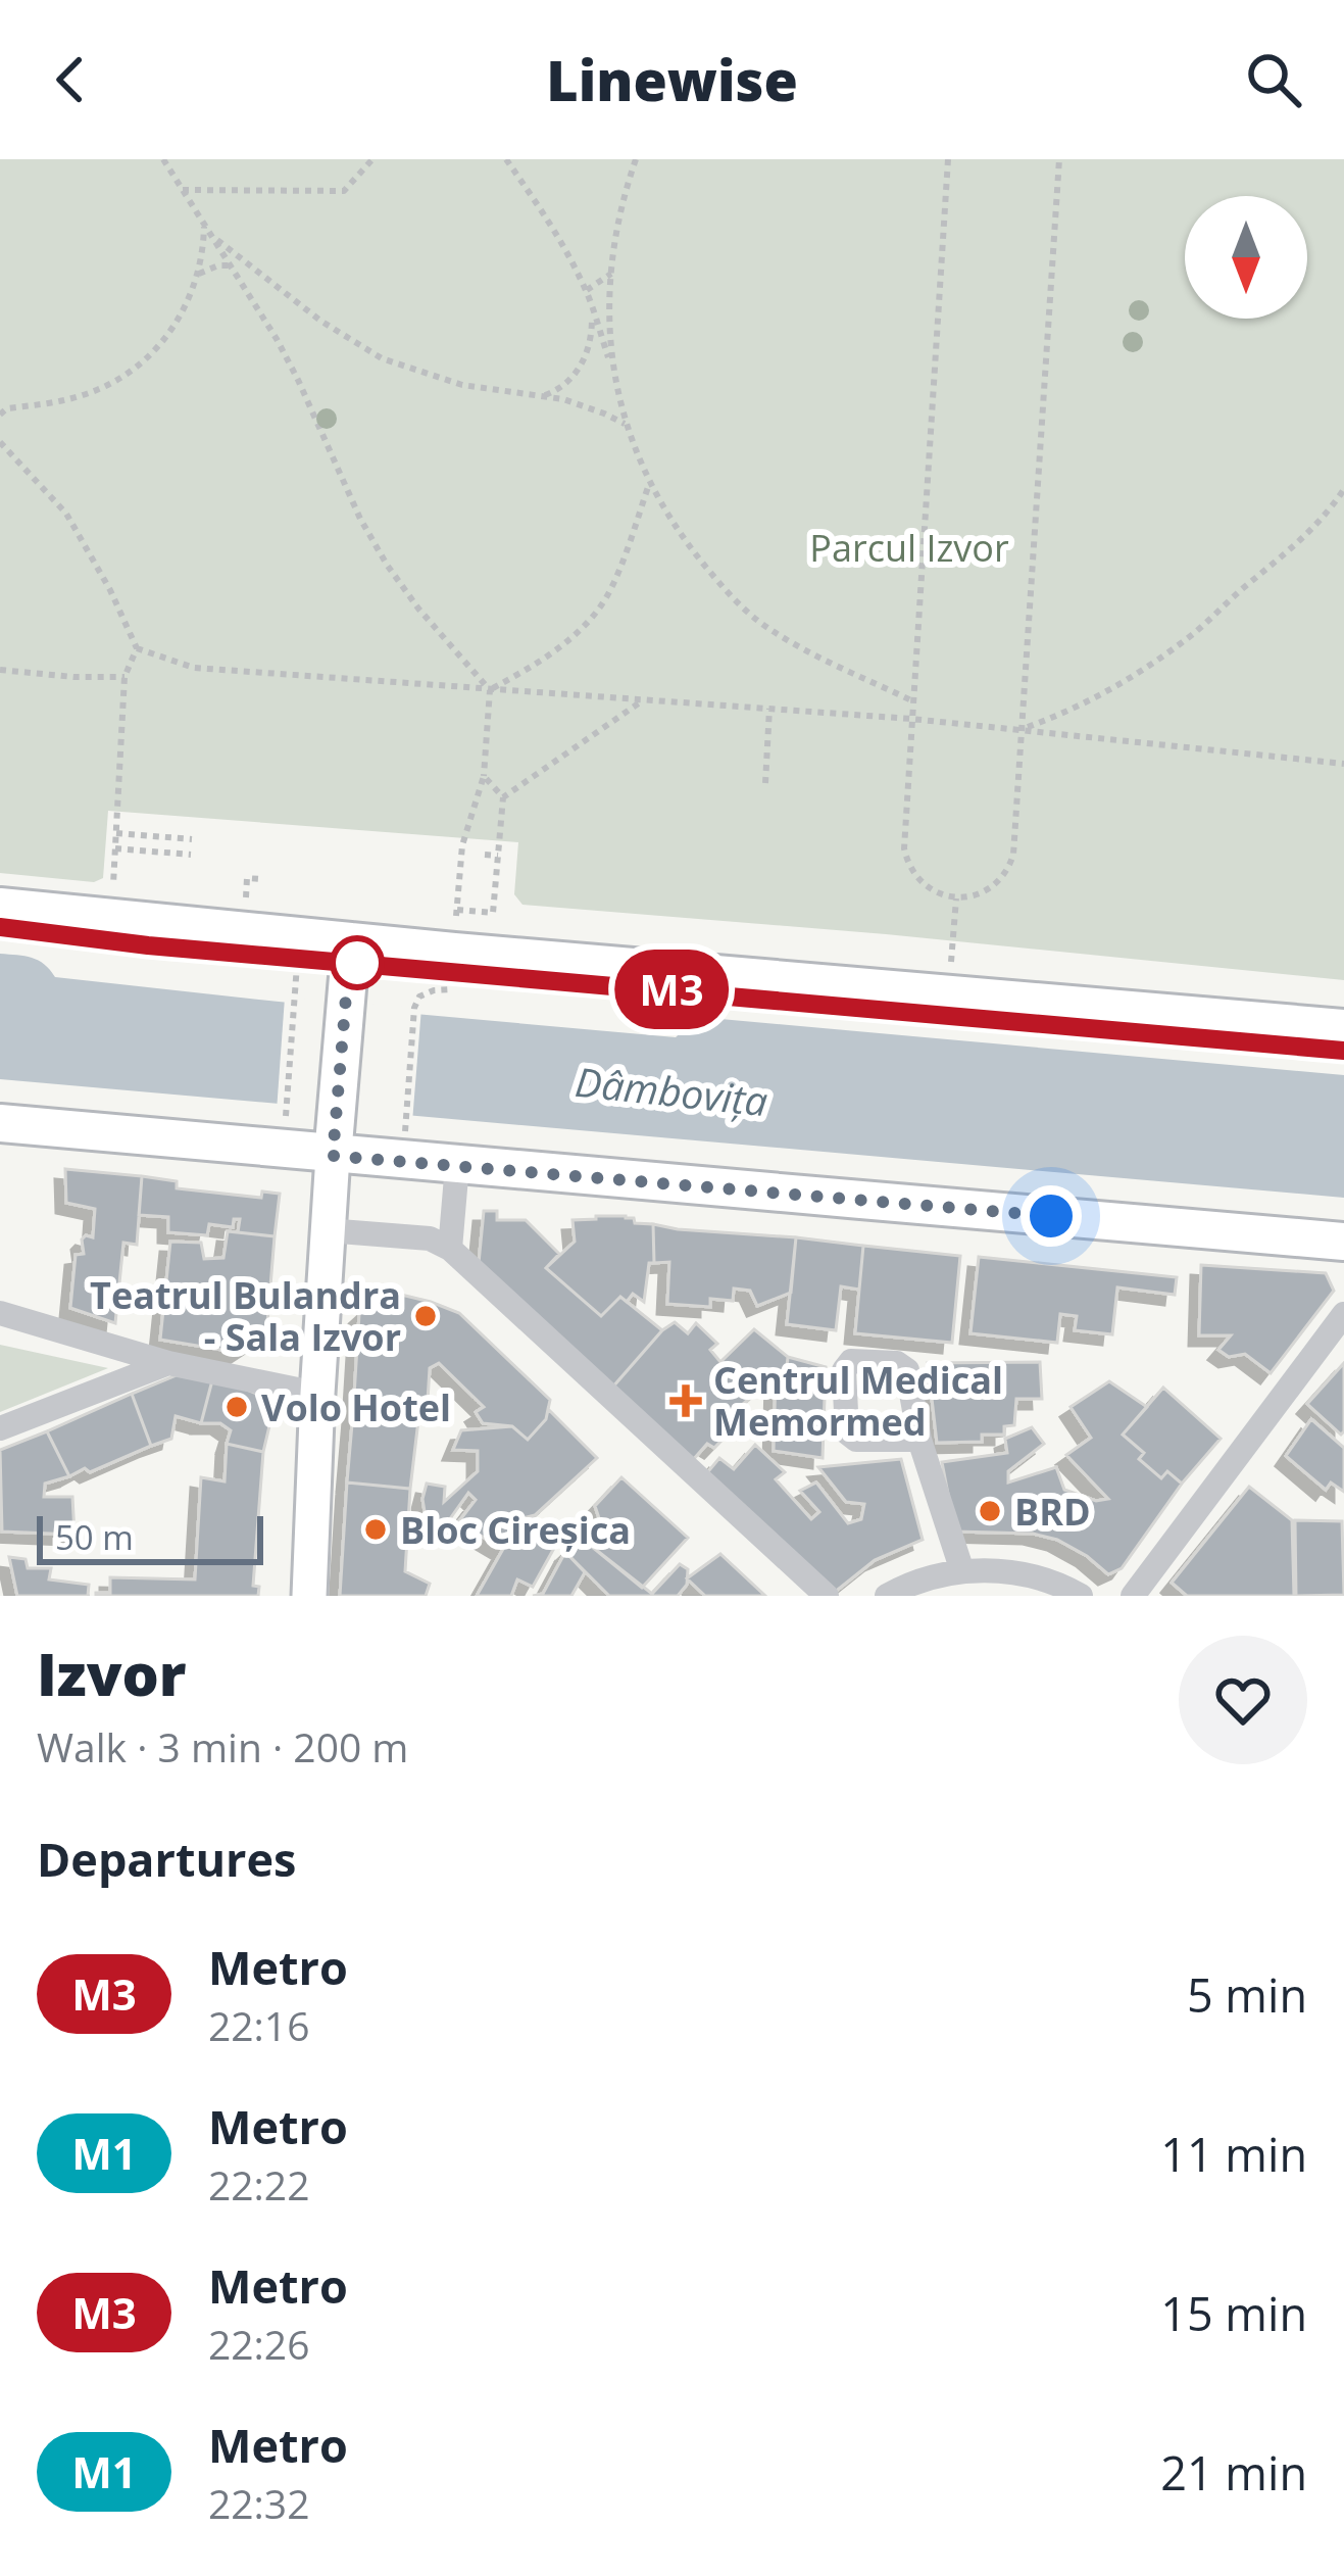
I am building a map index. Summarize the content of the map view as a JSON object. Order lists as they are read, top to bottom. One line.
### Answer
{"water":["Dâmbovița"],"parks":["Parcul Izvor"],"places":{"other":["Teatrul Bulandra - Sala Izvor","Volo Hotel","BRD","Bloc Cireșica"],"health":["Centrul Medical Memormed"]},"lines":["metro line M3"],"scale_bar":"50 m","north":"bottom","page":{"header":"Linewise","on_map":"M3","scale":"50 m","heading":[["Izvor","Walk · 3 min · 200 m"],"Departures"],"list":[{"mark":"M3","name":"Metro","note":"22:16","value":"5 min"},{"mark":"M1","name":"Metro","note":"22:22","value":"11 min"},{"mark":"M3","name":"Metro","note":"22:26","value":"15 min"},{"mark":"M1","name":"Metro","note":"22:32","value":"21 min"}]}}
